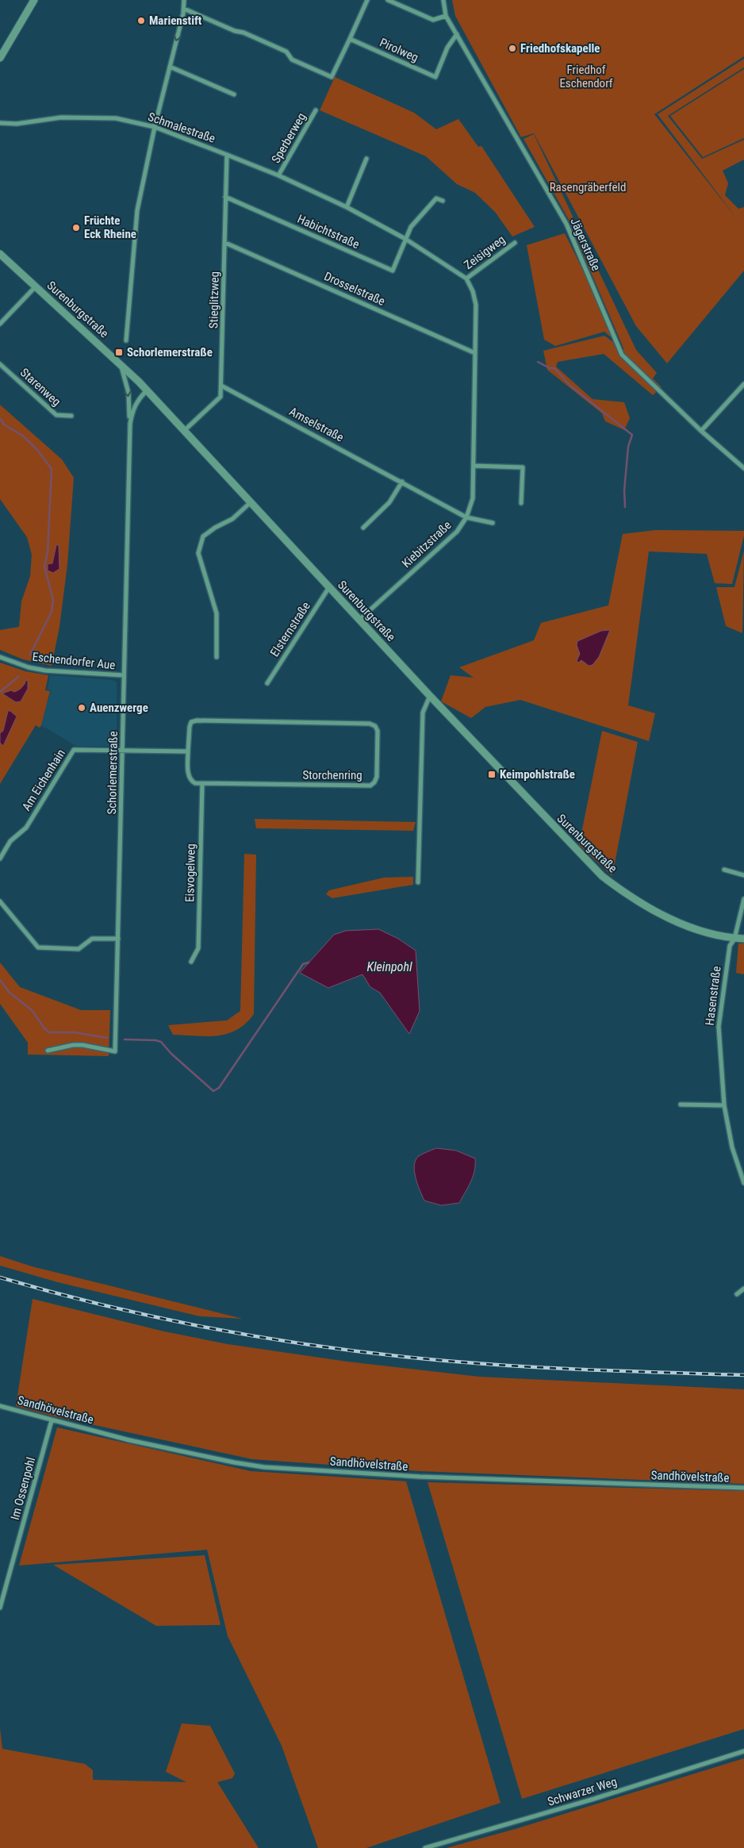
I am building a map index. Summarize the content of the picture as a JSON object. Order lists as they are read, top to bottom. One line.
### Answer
{"streets":{"street":["Pirolweg","Schmalestraße","Sperberweg","Habichtstraße","Jägerstraße","Zeisigweg","Drosselstraße","Stieglitzweg","Surenburgstraße","Starenweg","Amselstraße","Kiebitzstraße","Elsternstraße","Eschendorfer Aue","Schorlemerstraße","Storchenring","Am Eichenhain","Eisvogelweg","Hasenstraße","Sandhövelstraße","Im Ossenpohl","Schwarzer Weg"]},"crossings":[["Pirolweg","Jägerstraße"],["Schmalestraße","Sperberweg"],["Schmalestraße","Habichtstraße"],["Schmalestraße","Zeisigweg"],["Schmalestraße","Stieglitzweg"],["Habichtstraße","Stieglitzweg"],["Drosselstraße","Stieglitzweg"],["Drosselstraße","Kiebitzstraße"],["Stieglitzweg","Surenburgstraße"],["Stieglitzweg","Amselstraße"],["Surenburgstraße","Kiebitzstraße"],["Surenburgstraße","Elsternstraße"],["Surenburgstraße","Schorlemerstraße"],["Surenburgstraße","Hasenstraße"],["Amselstraße","Kiebitzstraße"],["Eschendorfer Aue","Schorlemerstraße"],["Schorlemerstraße","Am Eichenhain"],["Storchenring","Eisvogelweg"],["Sandhövelstraße","Im Ossenpohl"]],"water":["Kleinpohl"],"parks":["Friedhof Eschendorf","Rasengräberfeld"],"places":{"other":["Marienstift","Friedhofskapelle","Früchte Eck Rheine","Auenzwerge"],"transit":["Schorlemerstraße","Keimpohlstraße"]}}
